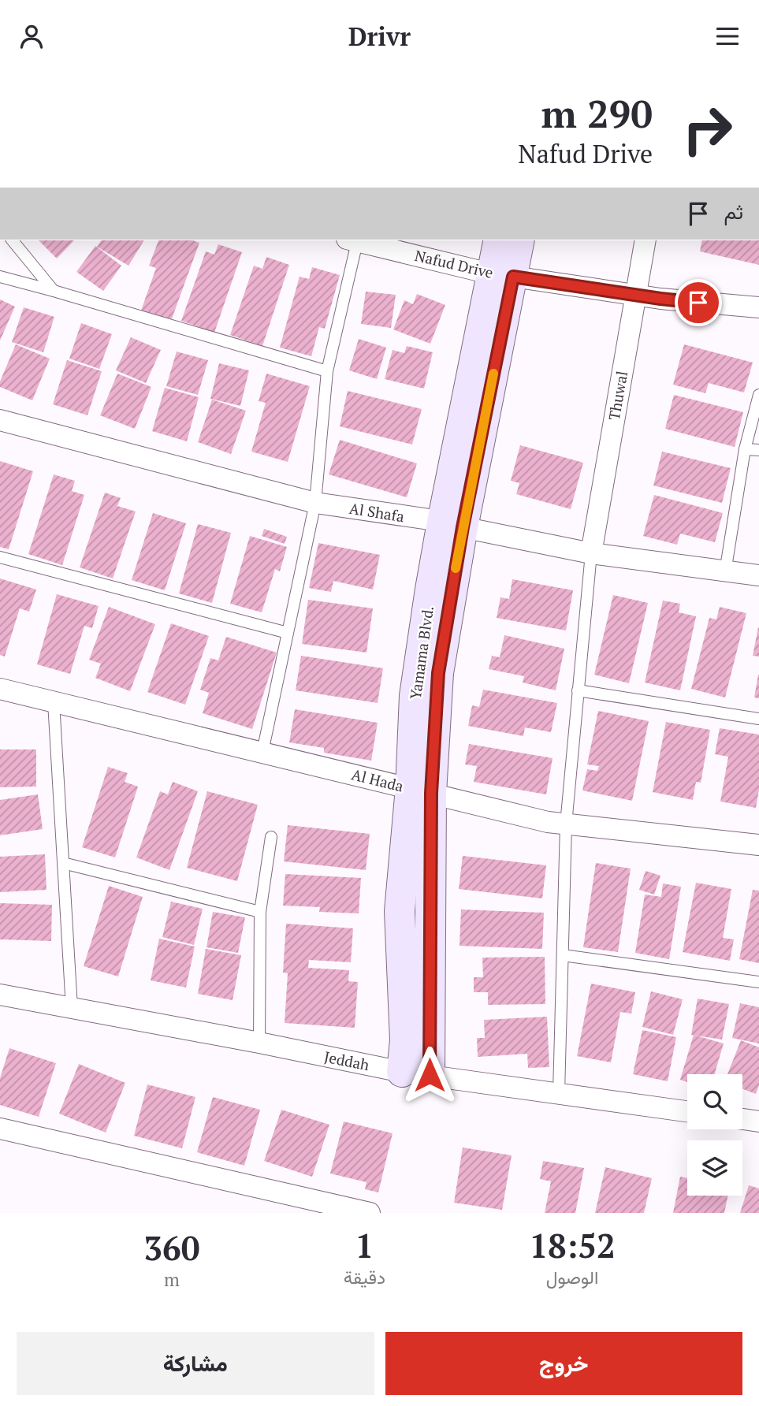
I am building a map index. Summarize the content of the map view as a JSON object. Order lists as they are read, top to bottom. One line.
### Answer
{"streets":{"main road":["Yamama Blvd."],"street":["Nafud Drive","Thuwal","Al Shafa","Al Hada","Jeddah"]},"crossings":[["Nafud Drive","Thuwal"],["Nafud Drive","Yamama Blvd."],["Thuwal","Al Shafa"],["Al Shafa","Yamama Blvd."],["Yamama Blvd.","Al Hada"],["Yamama Blvd.","Jeddah"]],"page":{"header":"Drivr","turn":["290 m","Nafud Drive"],"then":"ثم","eta":["18:52","الوصول","1","دقيقة","360","m"],"buttons":["خروج","مشاركة"]}}
